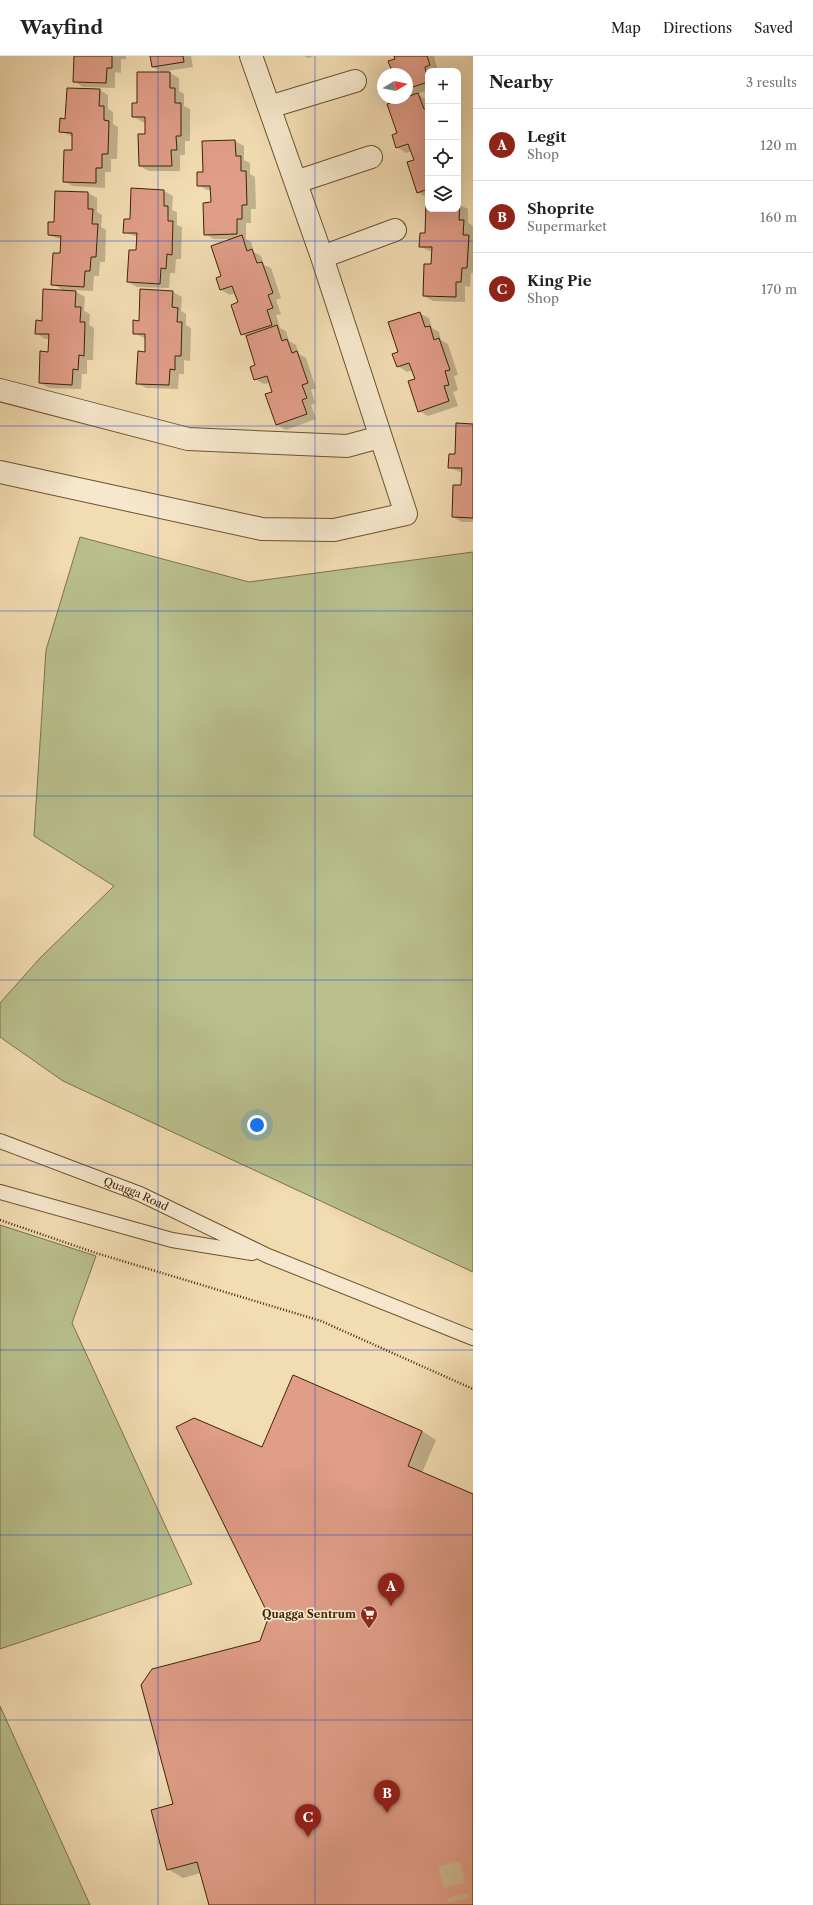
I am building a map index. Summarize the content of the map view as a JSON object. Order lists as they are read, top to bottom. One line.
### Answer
{"streets":{"lane":["Quagga Road"]},"places":{"supermarket":["Quagga Sentrum"]},"north":"right","page":{"header":"Wayfind","nav":["Map","Directions","Saved"],"heading":["Nearby","3 results"],"map_buttons":["+","−"],"list":[{"mark":"A","name":"Legit","note":"Shop","value":"120 m"},{"mark":"B","name":"Shoprite","note":"Supermarket","value":"160 m"},{"mark":"C","name":"King Pie","note":"Shop","value":"170 m"}],"pins":["A","B","C"]}}
